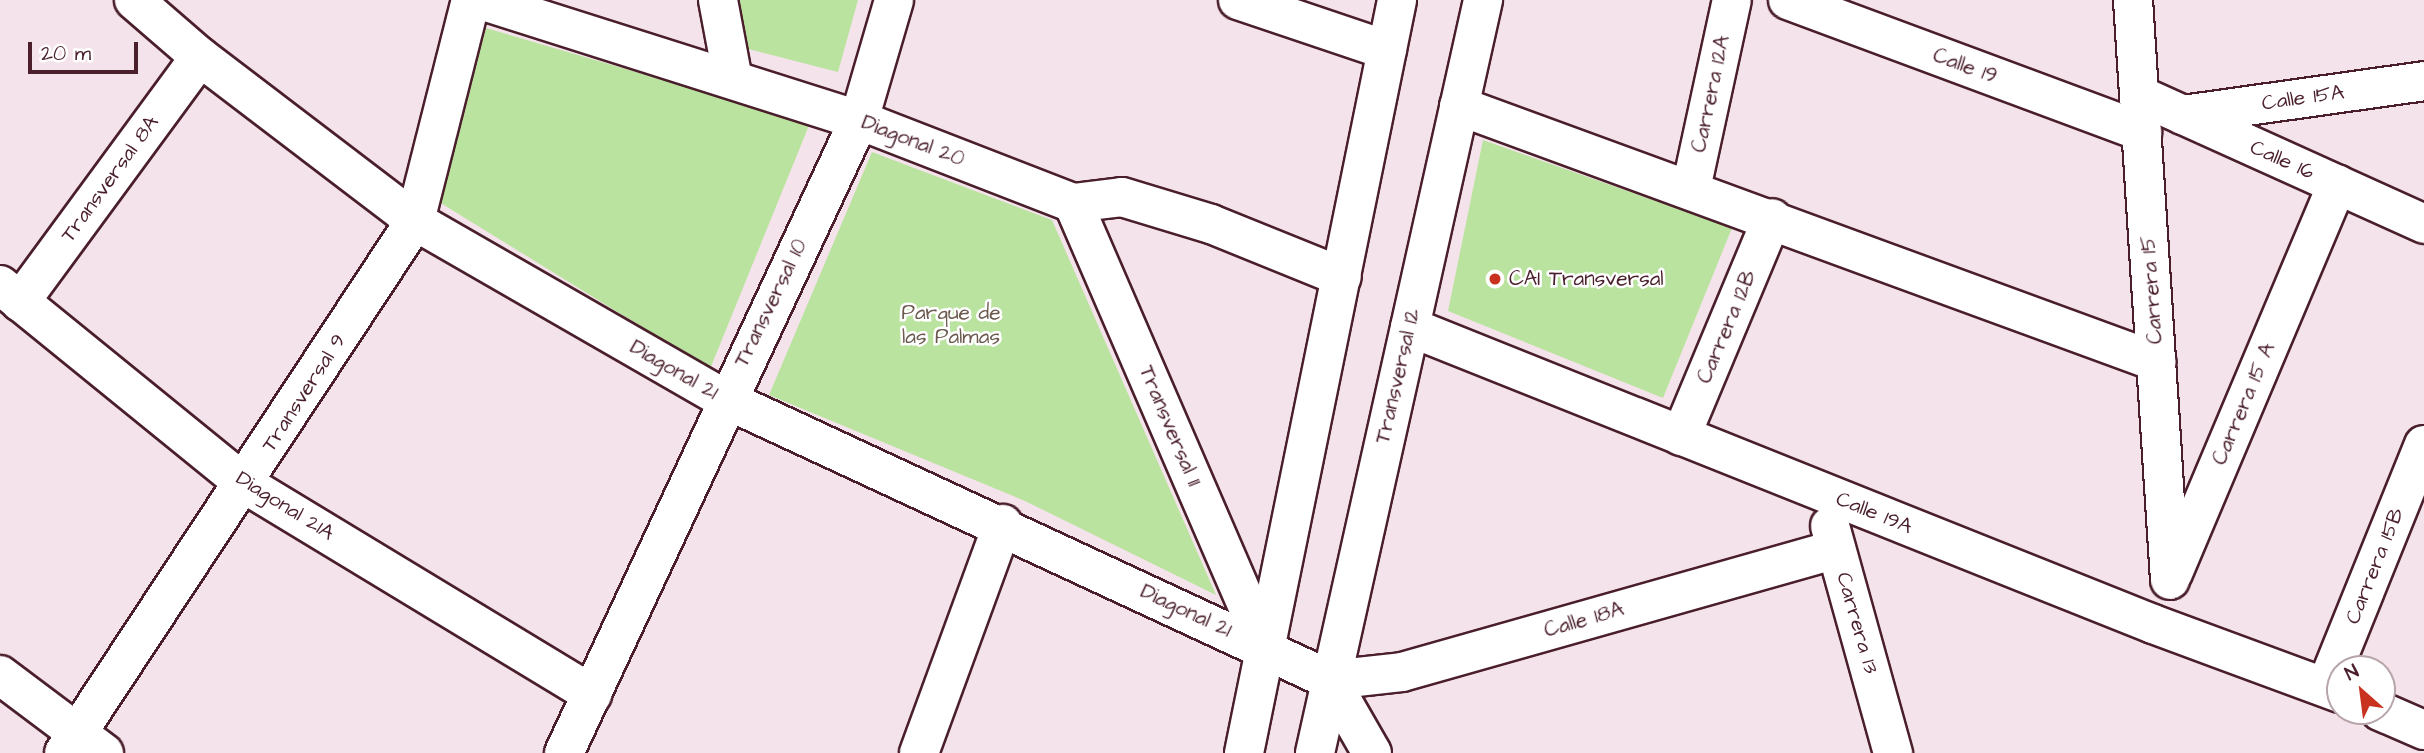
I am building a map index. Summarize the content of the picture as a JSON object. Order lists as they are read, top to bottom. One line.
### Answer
{"streets":{"street":["Calle 19","Carrera 12A","Calle 15A","Diagonal 20","Calle 16","Transversal 8A","Carrera 15","Transversal 10","Carrera 12B","Diagonal 21","Transversal 12","Transversal 9","Carrera 15 A","Transversal 11","Diagonal 21A","Calle 19A","Carrera 15B","Calle 18A","Carrera 13"]},"crossings":[["Calle 19","Calle 16"],["Calle 19","Carrera 15"],["Calle 15A","Calle 16"],["Diagonal 20","Transversal 10"],["Diagonal 20","Transversal 11"],["Calle 16","Carrera 15"],["Calle 16","Carrera 15 A"],["Transversal 8A","Diagonal 21"],["Transversal 8A","Diagonal 21A"],["Carrera 15","Carrera 15 A"],["Transversal 10","Diagonal 21"],["Transversal 10","Diagonal 21A"],["Carrera 12B","Calle 19A"],["Diagonal 21","Transversal 12"],["Diagonal 21","Transversal 9"],["Diagonal 21","Transversal 11"],["Diagonal 21","Calle 18A"],["Transversal 12","Calle 19A"],["Transversal 12","Calle 18A"],["Transversal 9","Diagonal 21A"],["Carrera 15 A","Calle 19A"],["Calle 19A","Carrera 13"],["Calle 18A","Carrera 13"]],"parks":["Parque de las Palmas"],"places":["CAI Transversal"],"scale_bar":"20 m","north":"top left"}
